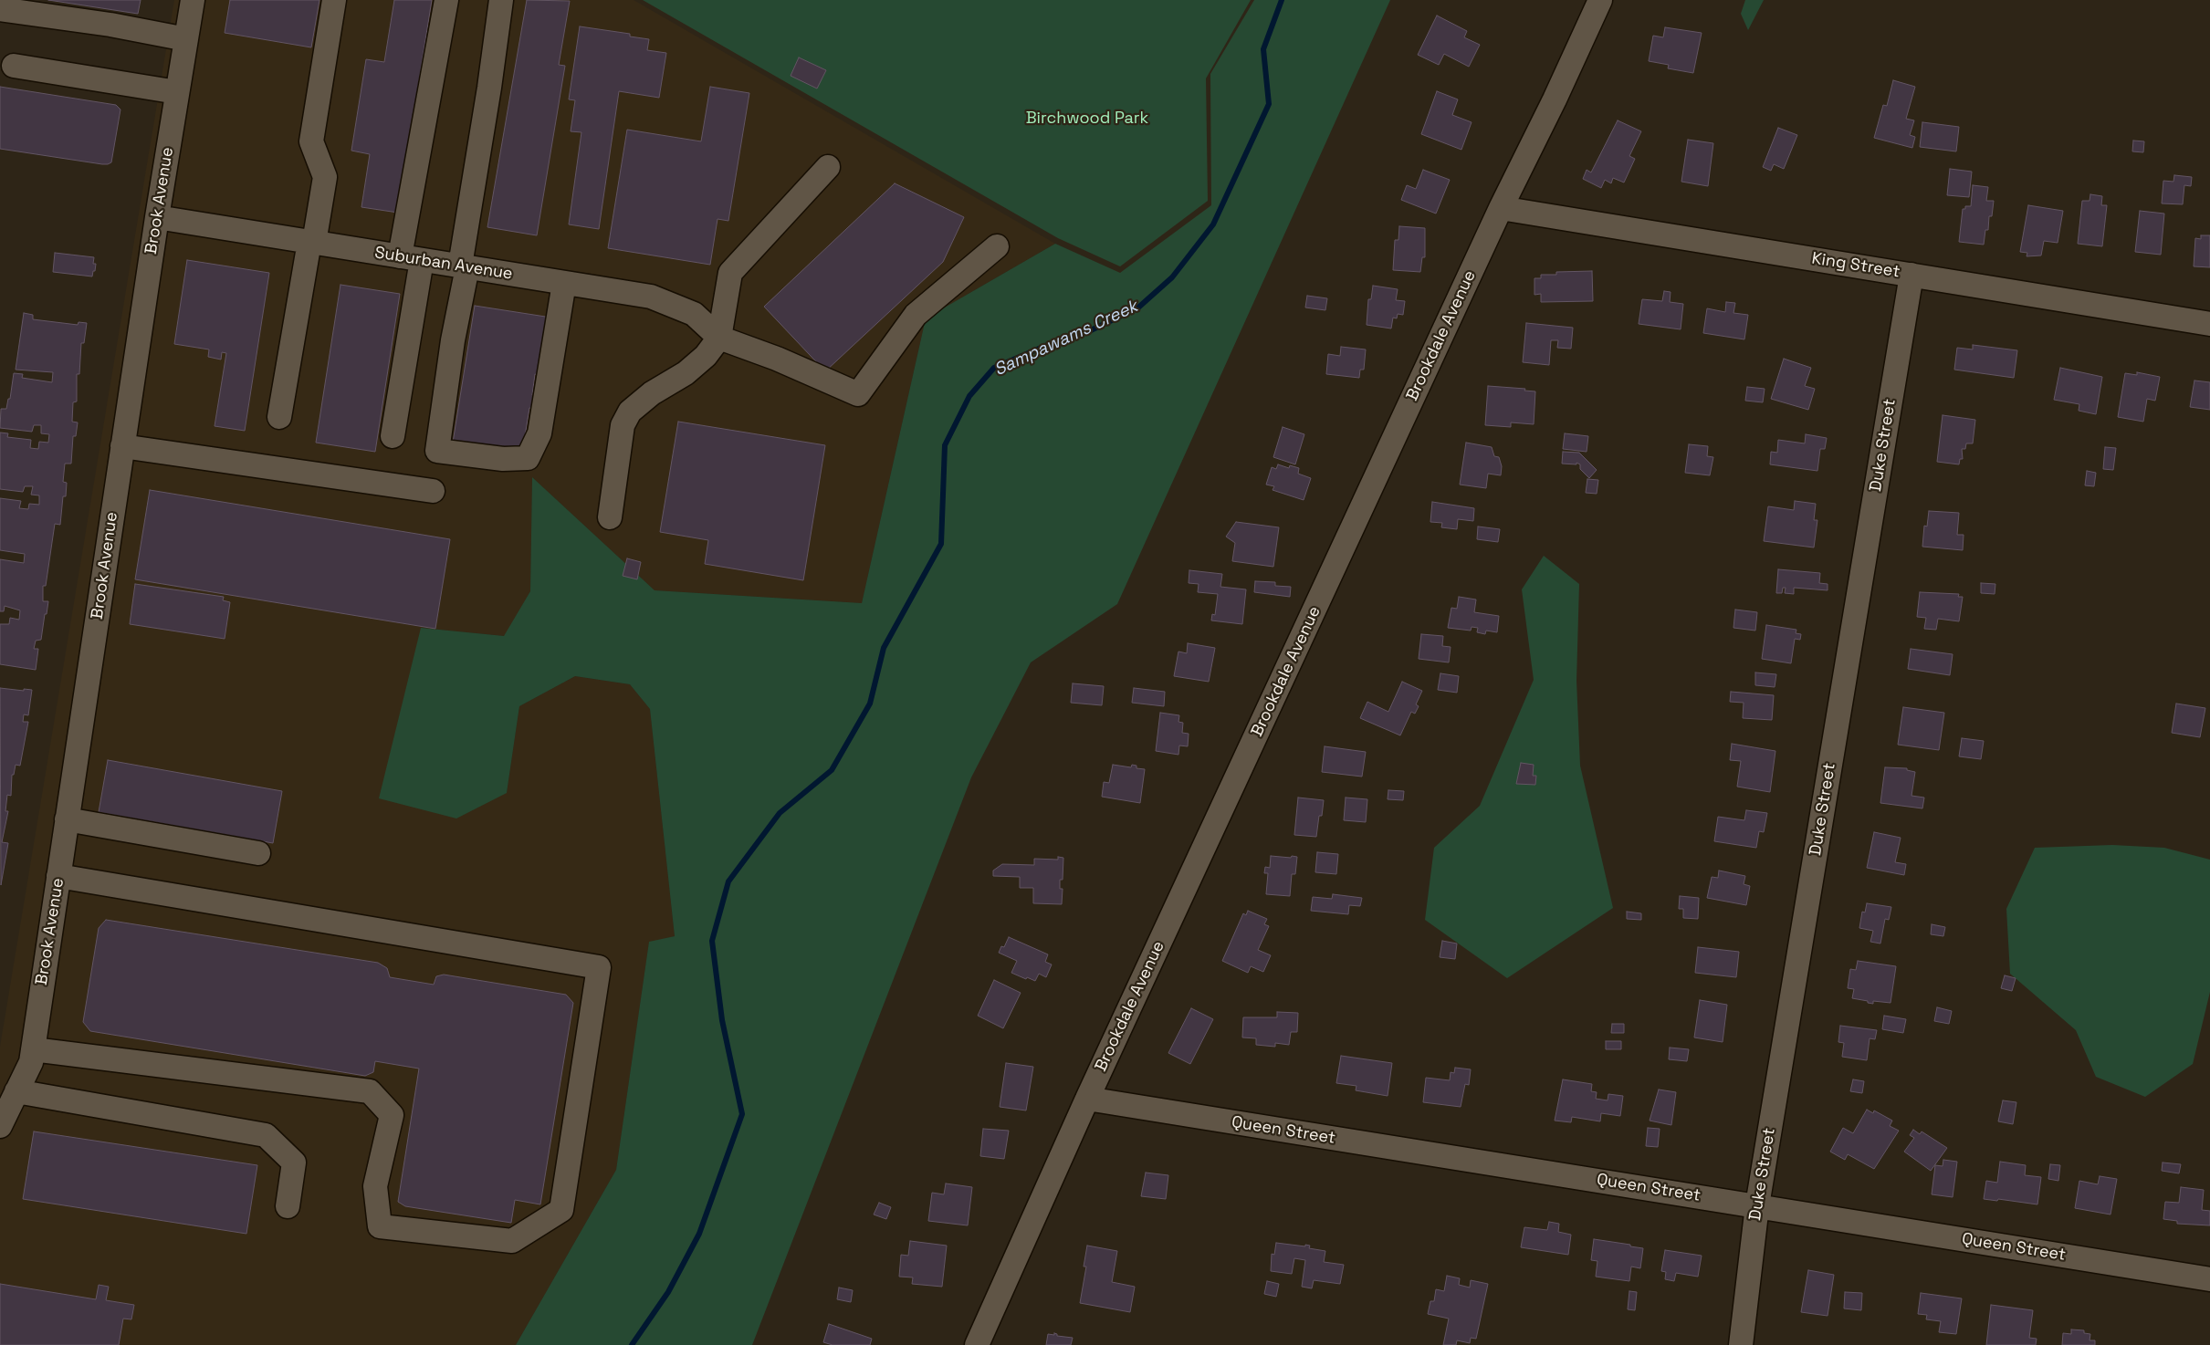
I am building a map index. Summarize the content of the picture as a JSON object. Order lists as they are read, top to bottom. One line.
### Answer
{"streets":{"street":["Brook Avenue","Suburban Avenue","King Street","Brookdale Avenue","Duke Street","Queen Street"]},"crossings":[["Brook Avenue","Suburban Avenue"],["King Street","Brookdale Avenue"],["King Street","Duke Street"],["Brookdale Avenue","Queen Street"],["Duke Street","Queen Street"]],"water":["Sampawams Creek"],"parks":["Birchwood Park"]}
